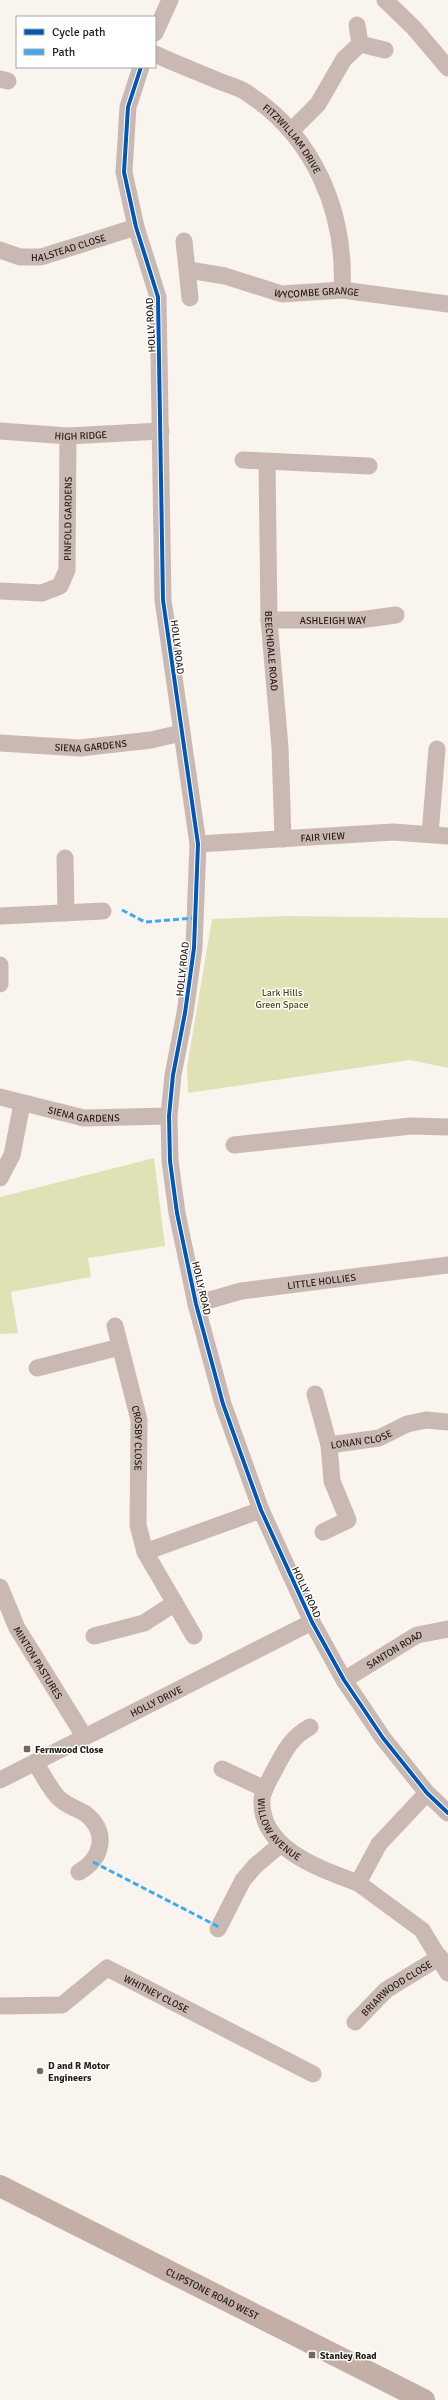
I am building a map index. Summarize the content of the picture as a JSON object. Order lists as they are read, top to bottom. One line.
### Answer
{"streets":{"main road":["CLIPSTONE ROAD WEST"],"street":["FITZWILLIAM DRIVE","HALSTEAD CLOSE","WYCOMBE GRANGE","HOLLY ROAD","HIGH RIDGE","PINFOLD GARDENS","ASHLEIGH WAY","BEECHDALE ROAD","SIENA GARDENS","FAIR VIEW","LITTLE HOLLIES","CROSBY CLOSE","LONAN CLOSE","SANTON ROAD","MINTON PASTURES","HOLLY DRIVE","WILLOW AVENUE","BRIARWOOD CLOSE","WHITNEY CLOSE"]},"crossings":[["FITZWILLIAM DRIVE","WYCOMBE GRANGE"],["HALSTEAD CLOSE","HOLLY ROAD"],["HOLLY ROAD","HIGH RIDGE"],["HOLLY ROAD","SIENA GARDENS"],["HOLLY ROAD","FAIR VIEW"],["HOLLY ROAD","LITTLE HOLLIES"],["HOLLY ROAD","SANTON ROAD"],["HOLLY ROAD","HOLLY DRIVE"],["HIGH RIDGE","PINFOLD GARDENS"],["ASHLEIGH WAY","BEECHDALE ROAD"],["BEECHDALE ROAD","FAIR VIEW"],["MINTON PASTURES","HOLLY DRIVE"],["WILLOW AVENUE","BRIARWOOD CLOSE"]],"parks":["Lark Hills Green Space"],"places":{"transit":["Fernwood Close","Stanley Road"],"other":["D and R Motor Engineers"]},"legend":["Cycle path","Path"]}
